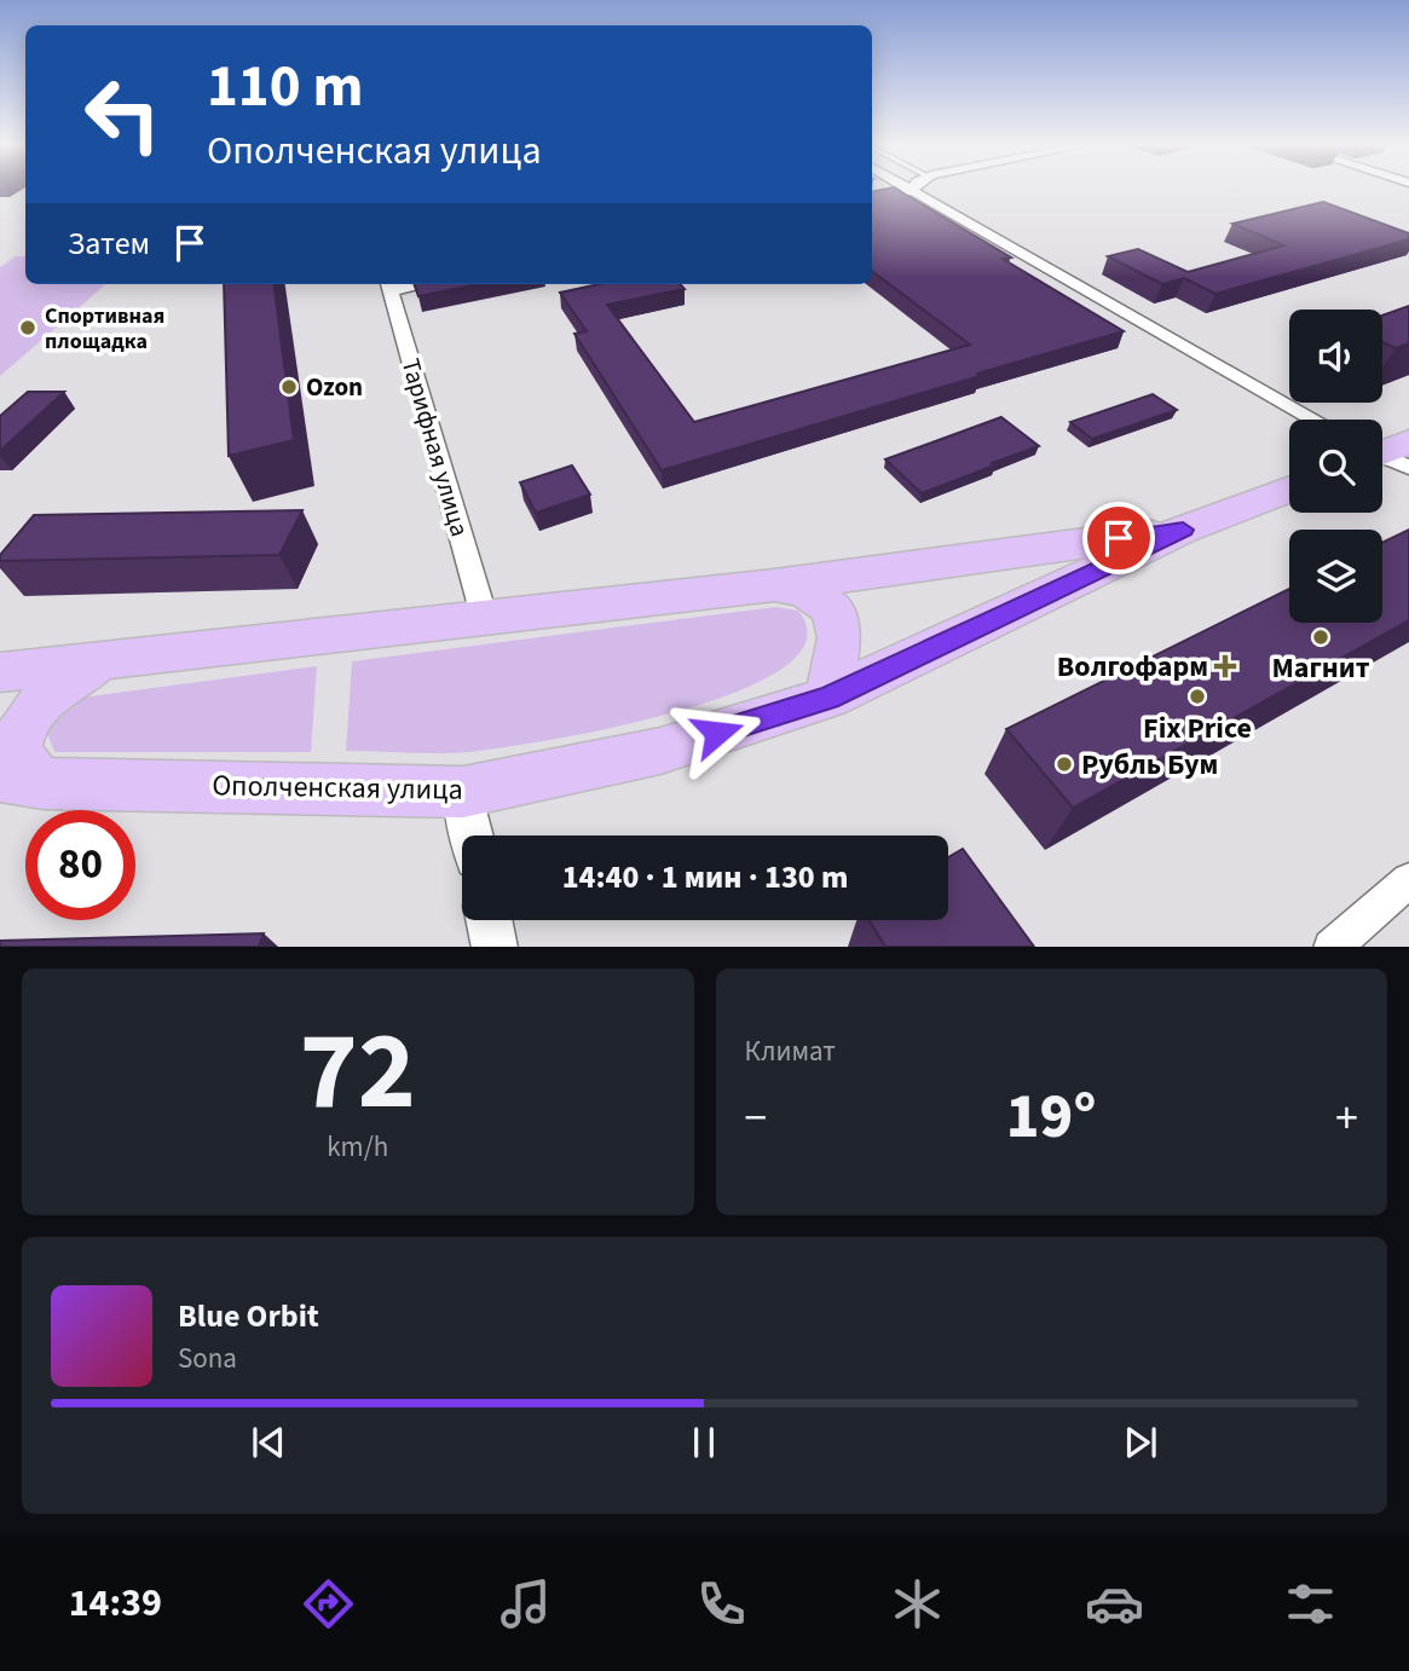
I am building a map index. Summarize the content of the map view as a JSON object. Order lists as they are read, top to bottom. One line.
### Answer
{"streets":{"highway":["Ополченская улица"],"street":["Тарифная улица"]},"crossings":[["Тарифная улица","Ополченская улица"]],"places":{"other":["Спортивная площадка","Ozon","Магнит","Fix Price","Рубль Бум"],"health":["Волгофарм"]},"page":{"turn":["110 m","Ополченская улица"],"then":"Затем","limit":"80","trip":"14:40 · 1 мин · 130 m","tile":[["72","km/h"],"Климат"],"heat":["−","19°","+"],"song":["Blue Orbit","Sona"],"tabs":"14:39"}}
